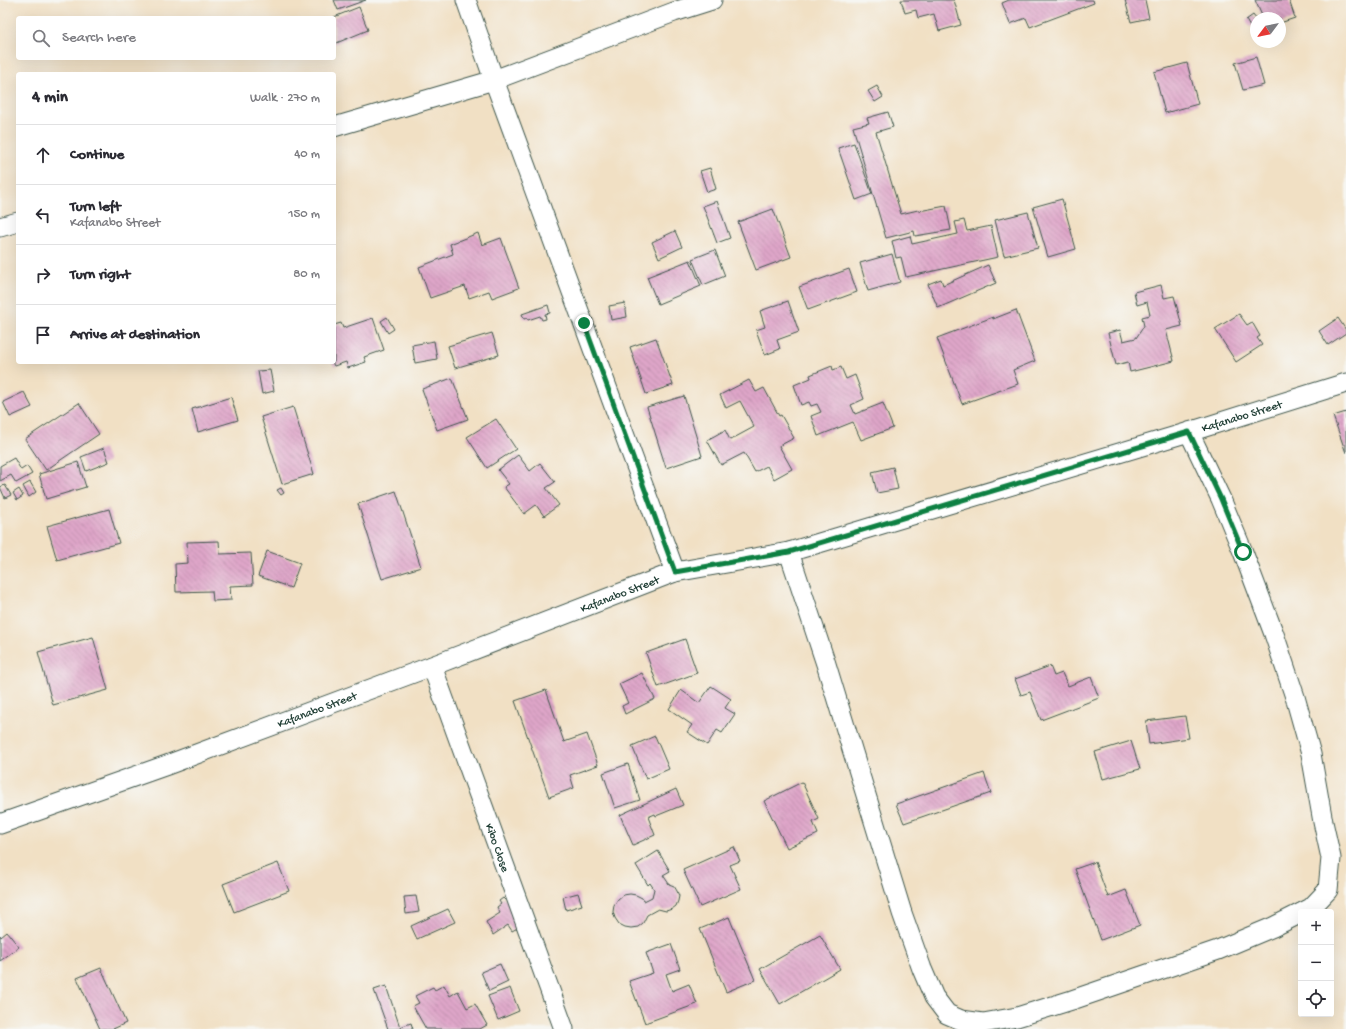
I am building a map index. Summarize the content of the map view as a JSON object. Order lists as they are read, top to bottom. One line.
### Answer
{"streets":{"street":["Kafanabo Street","Kibo Close"]},"crossings":[["Kafanabo Street","Kibo Close"]],"north":"bottom left","page":{"search":"Search here","heading":["4 min","Walk · 270 m"],"list":[["Continue","40 m"],["Turn left","Kafanabo Street","150 m"],["Turn right","80 m"],"Arrive at destination"],"map_buttons":["+","−"]}}
